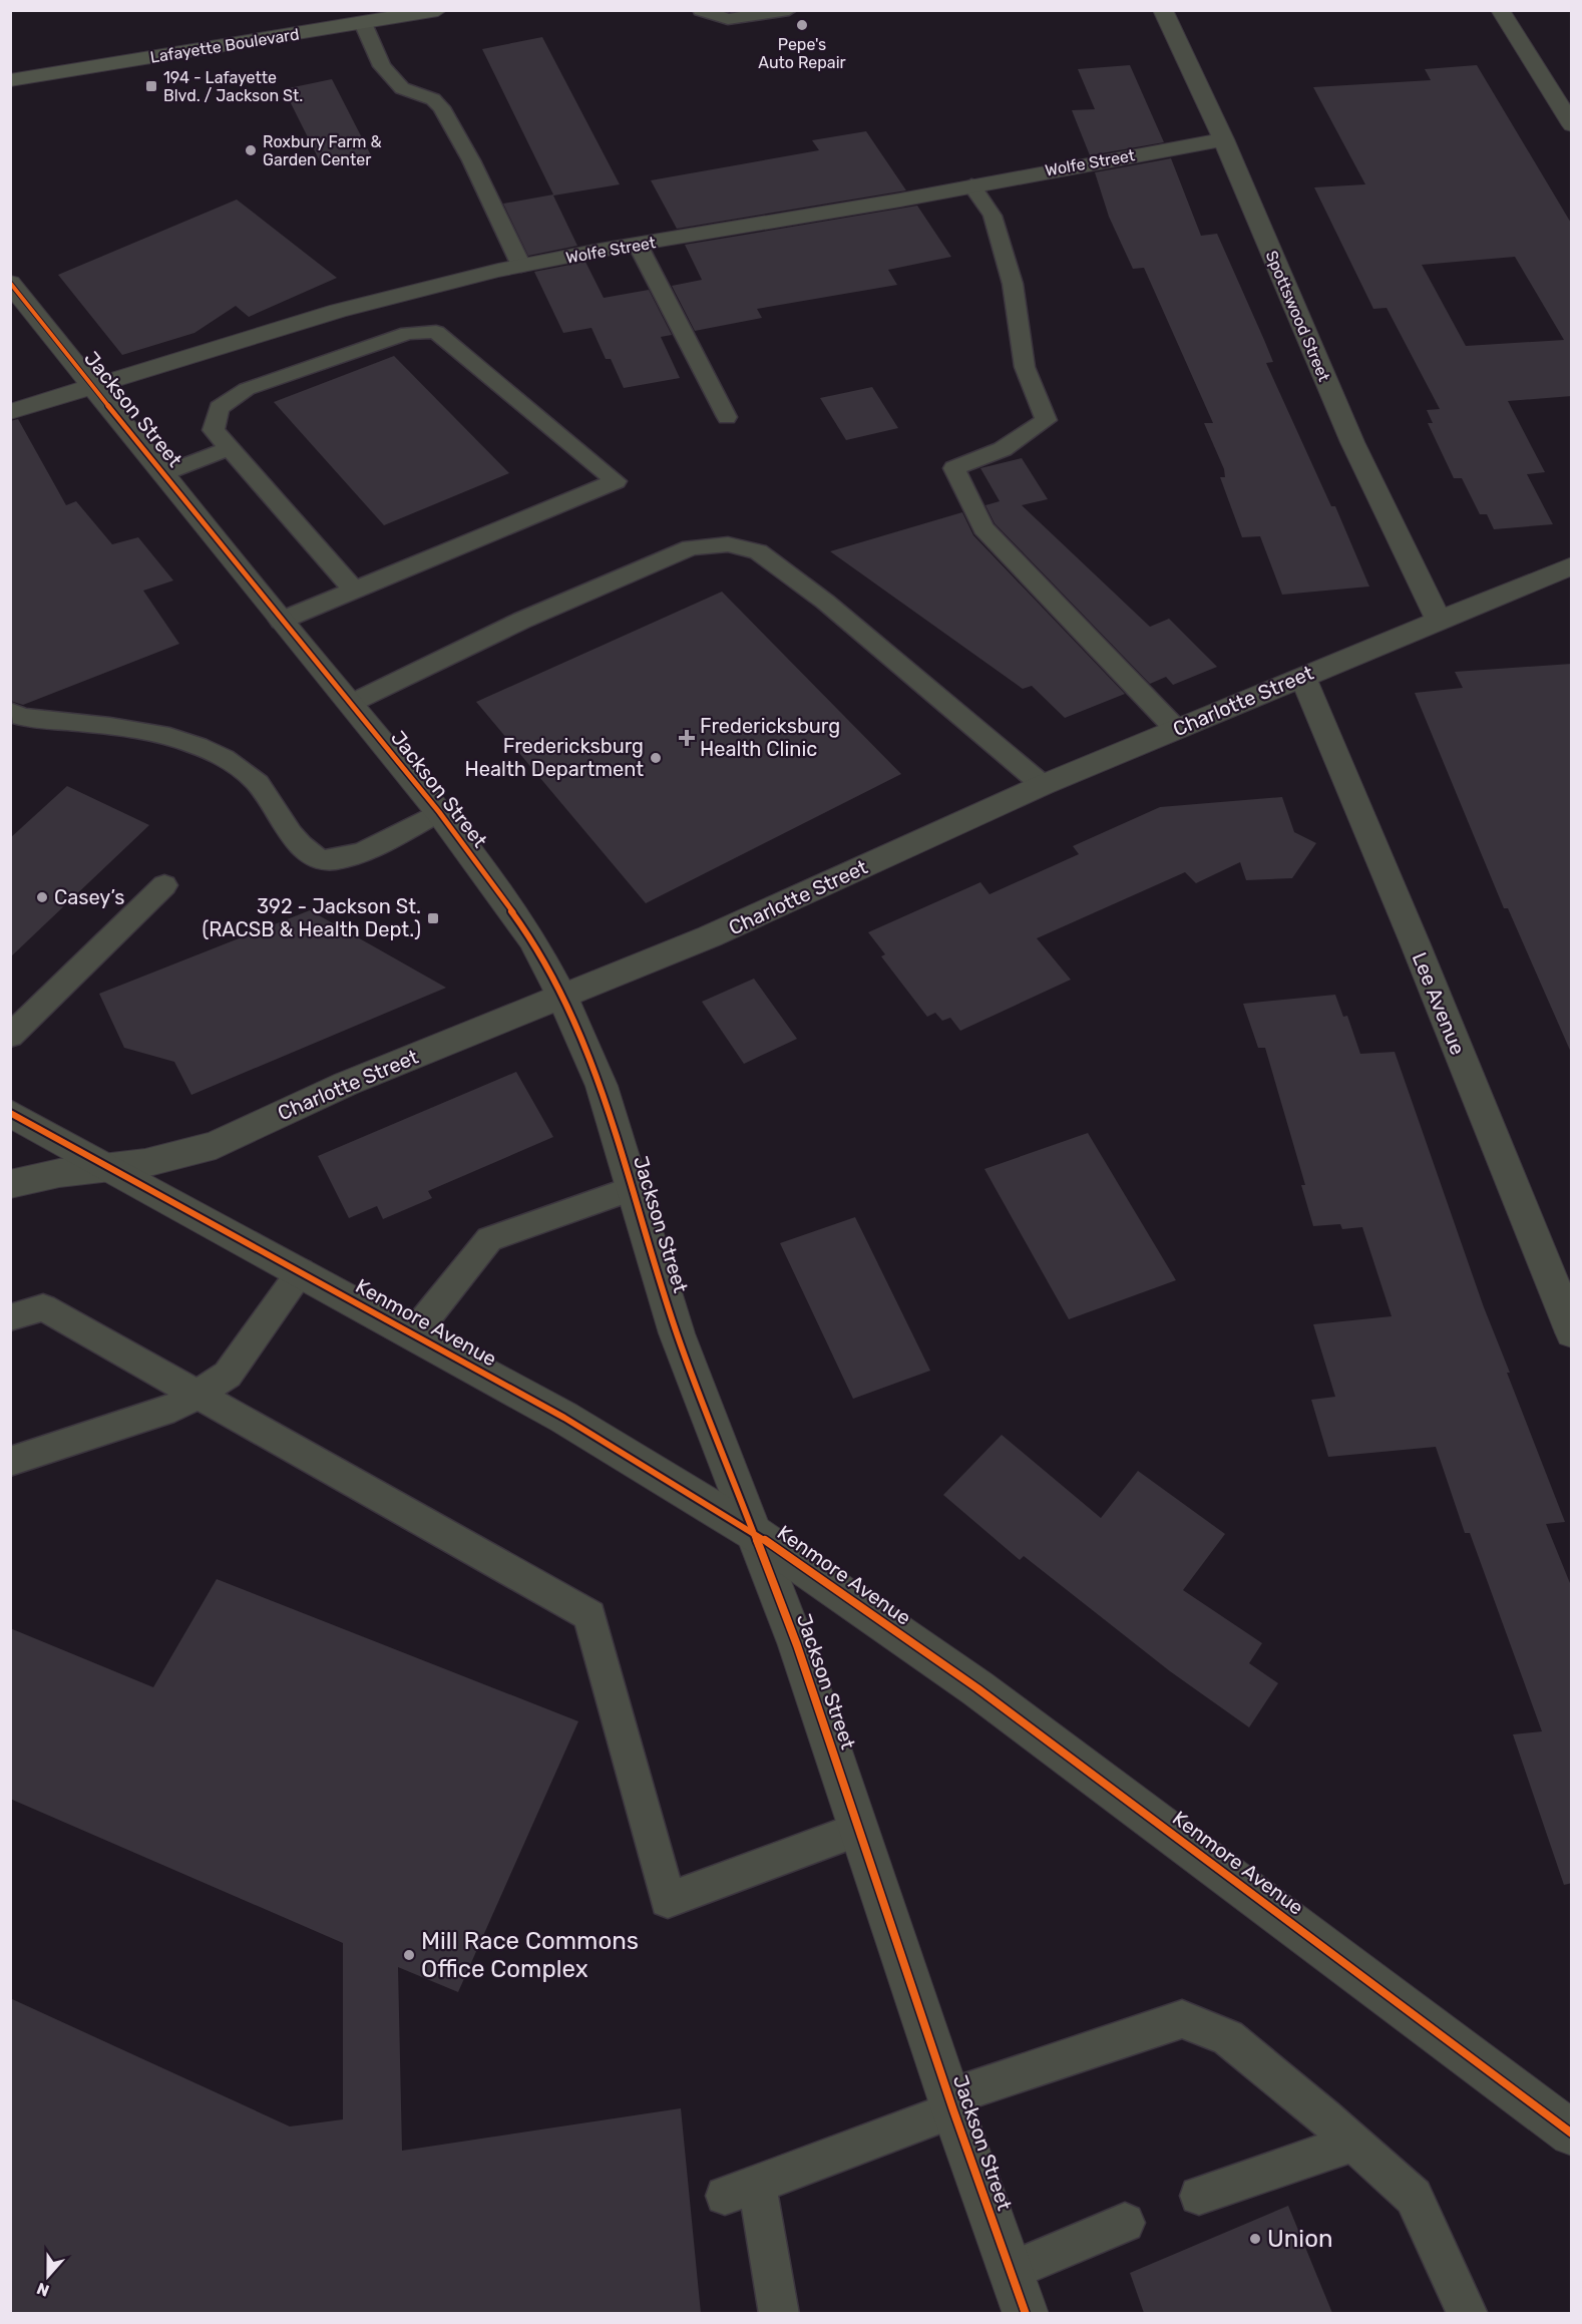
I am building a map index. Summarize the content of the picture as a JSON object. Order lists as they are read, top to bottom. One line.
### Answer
{"streets":{"main road":["Lafayette Boulevard"],"street":["Wolfe Street","Spottswood Street","Jackson Street","Charlotte Street","Lee Avenue","Kenmore Avenue"]},"crossings":[["Wolfe Street","Spottswood Street"],["Wolfe Street","Jackson Street"],["Spottswood Street","Charlotte Street"],["Jackson Street","Charlotte Street"],["Jackson Street","Kenmore Avenue"],["Charlotte Street","Lee Avenue"],["Charlotte Street","Kenmore Avenue"]],"places":{"other":["Pepe's Auto Repair","Roxbury Farm & Garden Center","Fredericksburg Health Department","Casey’s","Mill Race Commons Office Complex","Union"],"transit":["194 - Lafayette Blvd. / Jackson St.","392 - Jackson St. (RACSB & Health Dept.)"],"health":["Fredericksburg Health Clinic"]},"north":"bottom"}
